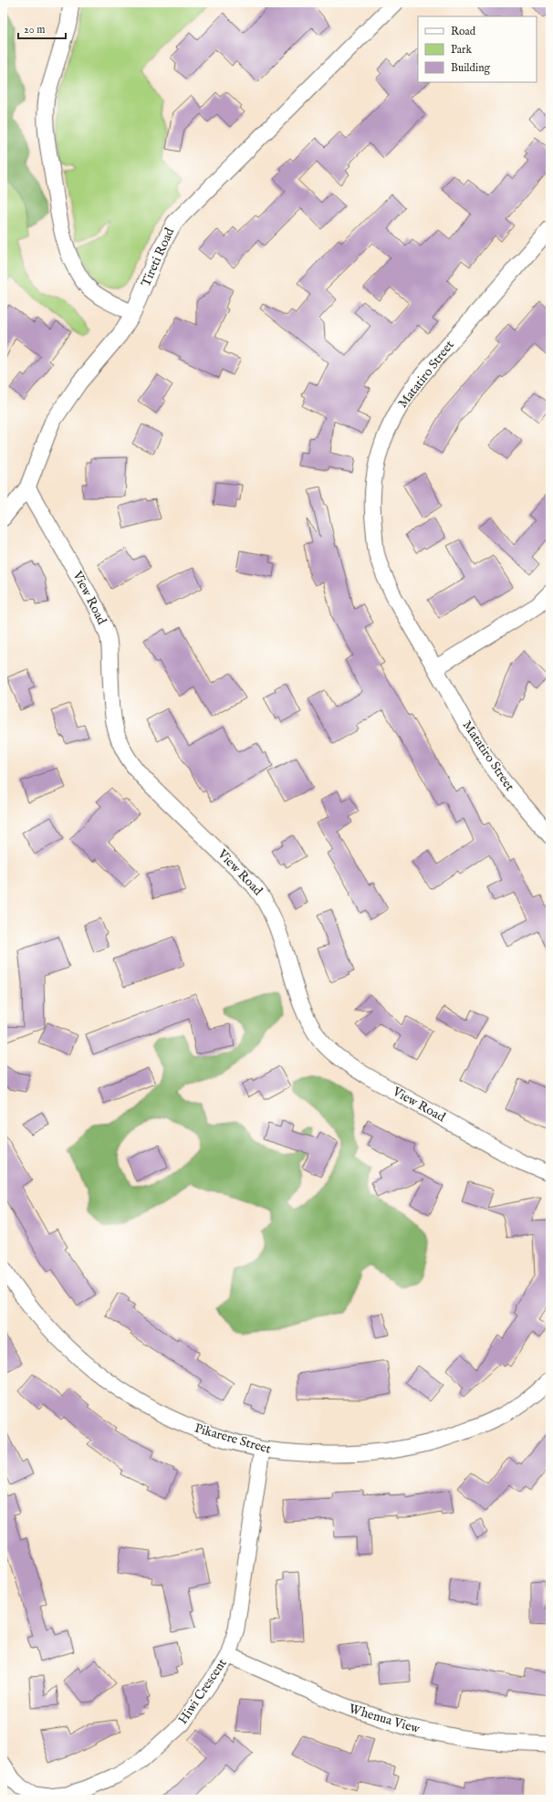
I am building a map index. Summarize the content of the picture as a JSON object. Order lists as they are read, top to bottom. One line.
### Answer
{"streets":{"street":["Tireti Road","Matatiro Street","View Road","Pikarere Street","Hiwi Crescent","Whenua View"]},"crossings":[["Tireti Road","View Road"],["Pikarere Street","Hiwi Crescent"],["Hiwi Crescent","Whenua View"]],"legend":["Road","Park","Building"],"scale_bar":"20 m"}
